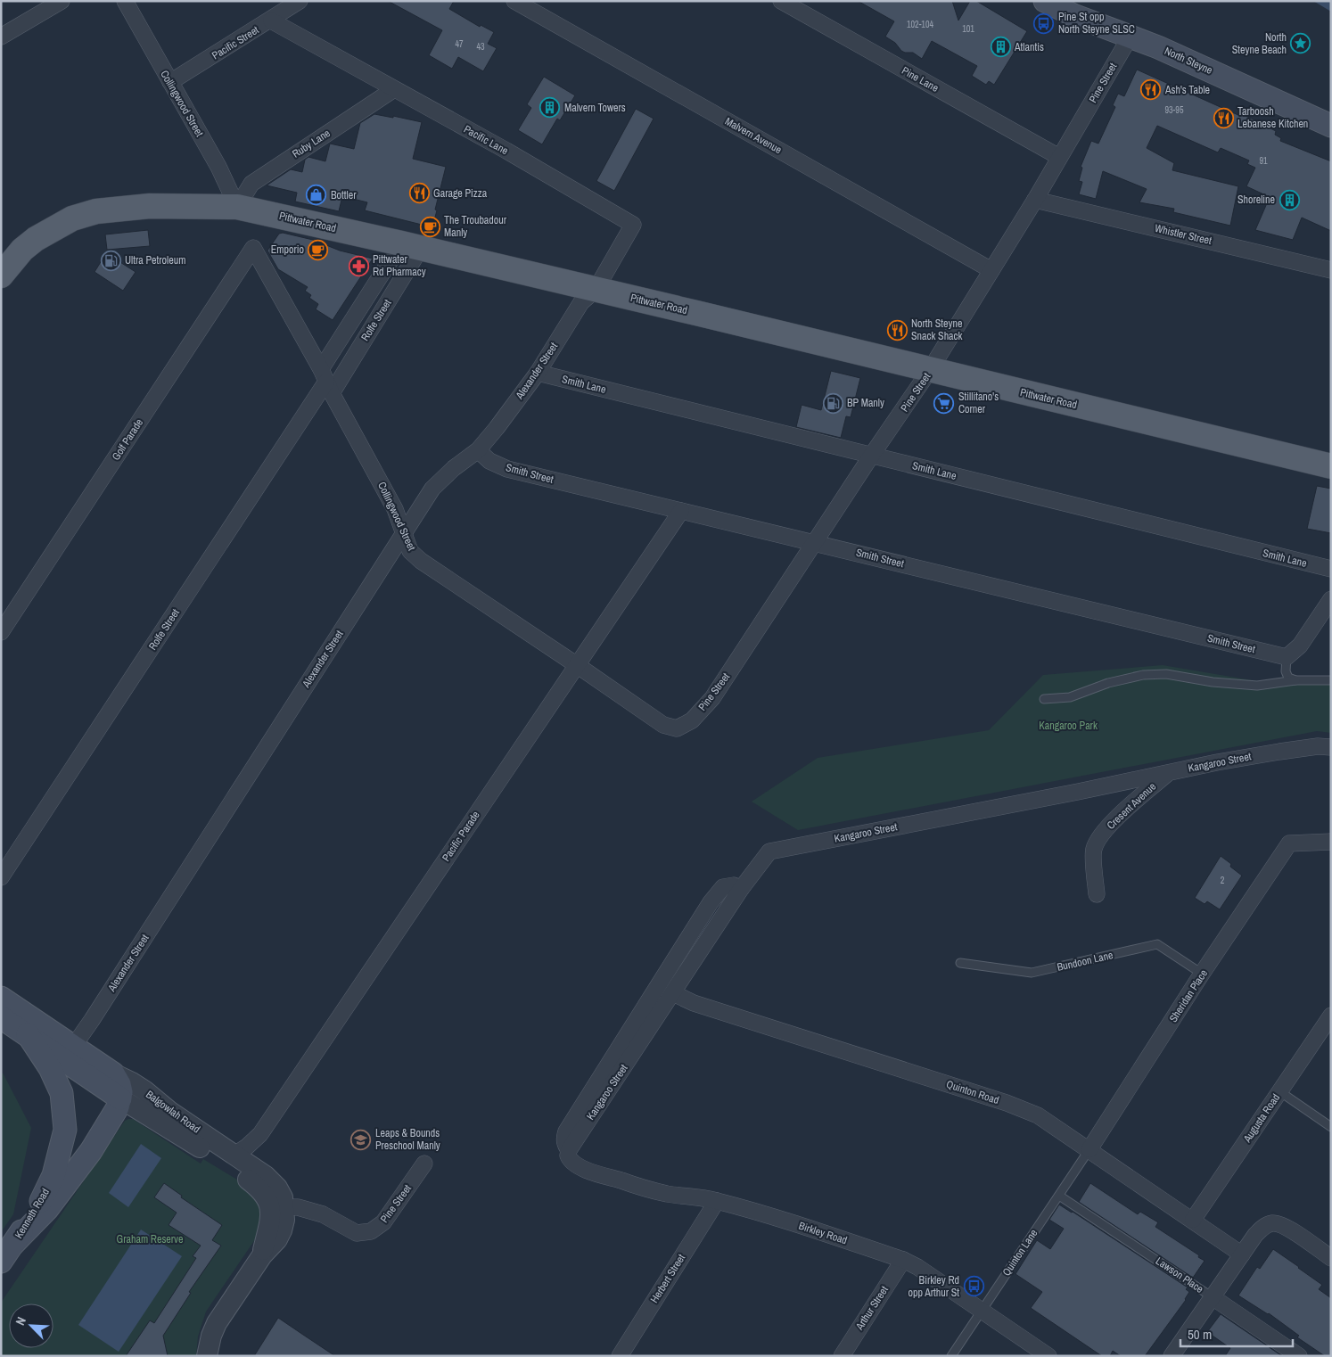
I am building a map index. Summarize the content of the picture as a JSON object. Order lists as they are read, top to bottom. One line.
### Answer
{"streets":{"main road":["North Steyne","Pittwater Road","Balgowlah Road","Kenneth Road"],"street":["Pacific Street","Pine Lane","Pine Street","Collingwood Street","Malvern Avenue","Pacific Lane","Ruby Lane","Whistler Street","Rolfe Street","Alexander Street","Smith Lane","Golf Parade","Smith Street","Kangaroo Street","Cresent Avenue","Pacific Parade","Sheridan Place","Quinton Road","Augusta Road","Birkley Road","Lawson Place","Herbert Street","Arthur Street"],"lane":["Bundoon Lane","Quinton Lane"]},"crossings":[["Pacific Street","Collingwood Street"],["Pacific Street","Pacific Lane"],["North Steyne","Pine Street"],["Pine Lane","Pine Street"],["Pine Street","Collingwood Street"],["Pine Street","Malvern Avenue"],["Pine Street","Pittwater Road"],["Pine Street","Whistler Street"],["Pine Street","Smith Lane"],["Pine Street","Smith Street"],["Pine Street","Balgowlah Road"],["Collingwood Street","Ruby Lane"],["Collingwood Street","Pittwater Road"],["Collingwood Street","Rolfe Street"],["Collingwood Street","Alexander Street"],["Collingwood Street","Golf Parade"],["Collingwood Street","Pacific Parade"],["Pacific Lane","Ruby Lane"],["Pacific Lane","Pittwater Road"],["Pacific Lane","Alexander Street"],["Ruby Lane","Pittwater Road"],["Pittwater Road","Rolfe Street"],["Pittwater Road","Alexander Street"],["Alexander Street","Smith Lane"],["Alexander Street","Smith Street"],["Alexander Street","Balgowlah Road"],["Smith Street","Pacific Parade"],["Kangaroo Street","Cresent Avenue"],["Kangaroo Street","Quinton Road"],["Kangaroo Street","Birkley Road"],["Pacific Parade","Balgowlah Road"],["Bundoon Lane","Sheridan Place"],["Sheridan Place","Quinton Road"],["Sheridan Place","Quinton Lane"],["Quinton Road","Augusta Road"],["Quinton Road","Quinton Lane"],["Balgowlah Road","Kenneth Road"],["Birkley Road","Quinton Lane"],["Birkley Road","Herbert Street"],["Birkley Road","Arthur Street"],["Quinton Lane","Lawson Place"]],"parks":["Kangaroo Park","Graham Reserve"],"places":{"bus stop":["Pine St opp North Steyne SLSC","Birkley Rd opp Arthur St"],"place":["North Steyne Beach"],"building":["Atlantis","Malvern Towers","Shoreline"],"restaurant":["Ash's Table","Tarboosh Lebanese Kitchen","Garage Pizza","North Steyne Snack Shack"],"shop":["Bottler"],"cafe":["The Troubadour Manly","Emporio"],"fuel station":["Ultra Petroleum","BP Manly"],"pharmacy":["Pittwater Rd Pharmacy"],"supermarket":["Stillitano's Corner"],"school or university":["Leaps & Bounds Preschool Manly"]},"house_numbers":["102-104","101","47","43","93-95","91","2"],"scale_bar":"50 m","north":"top left"}
